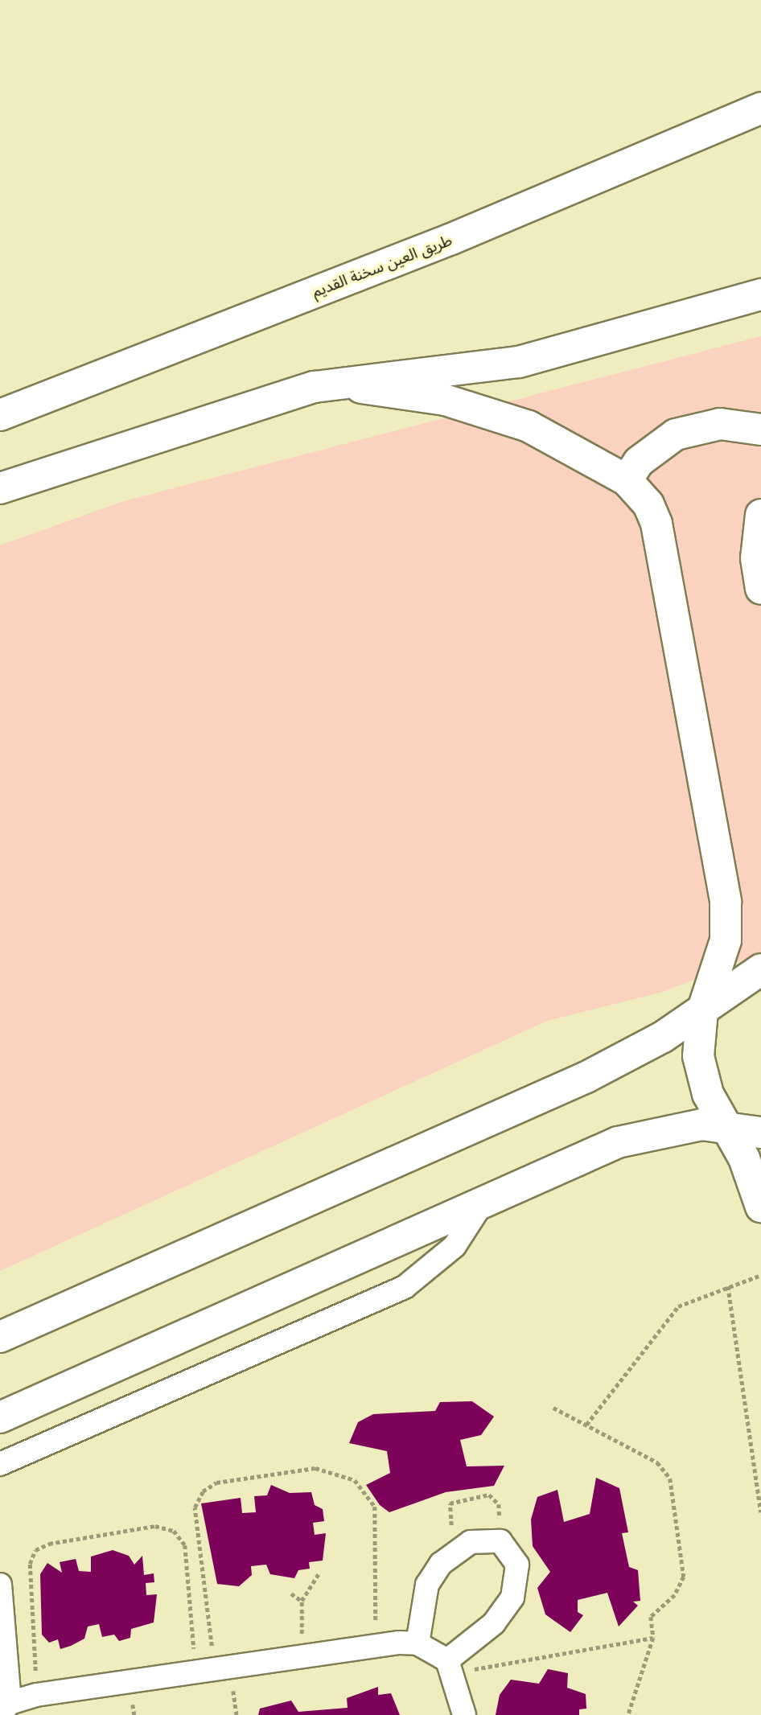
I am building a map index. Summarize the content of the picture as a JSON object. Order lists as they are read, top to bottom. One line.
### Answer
{"streets":{"main road":["طريق العين سخنة القديم"]}}
